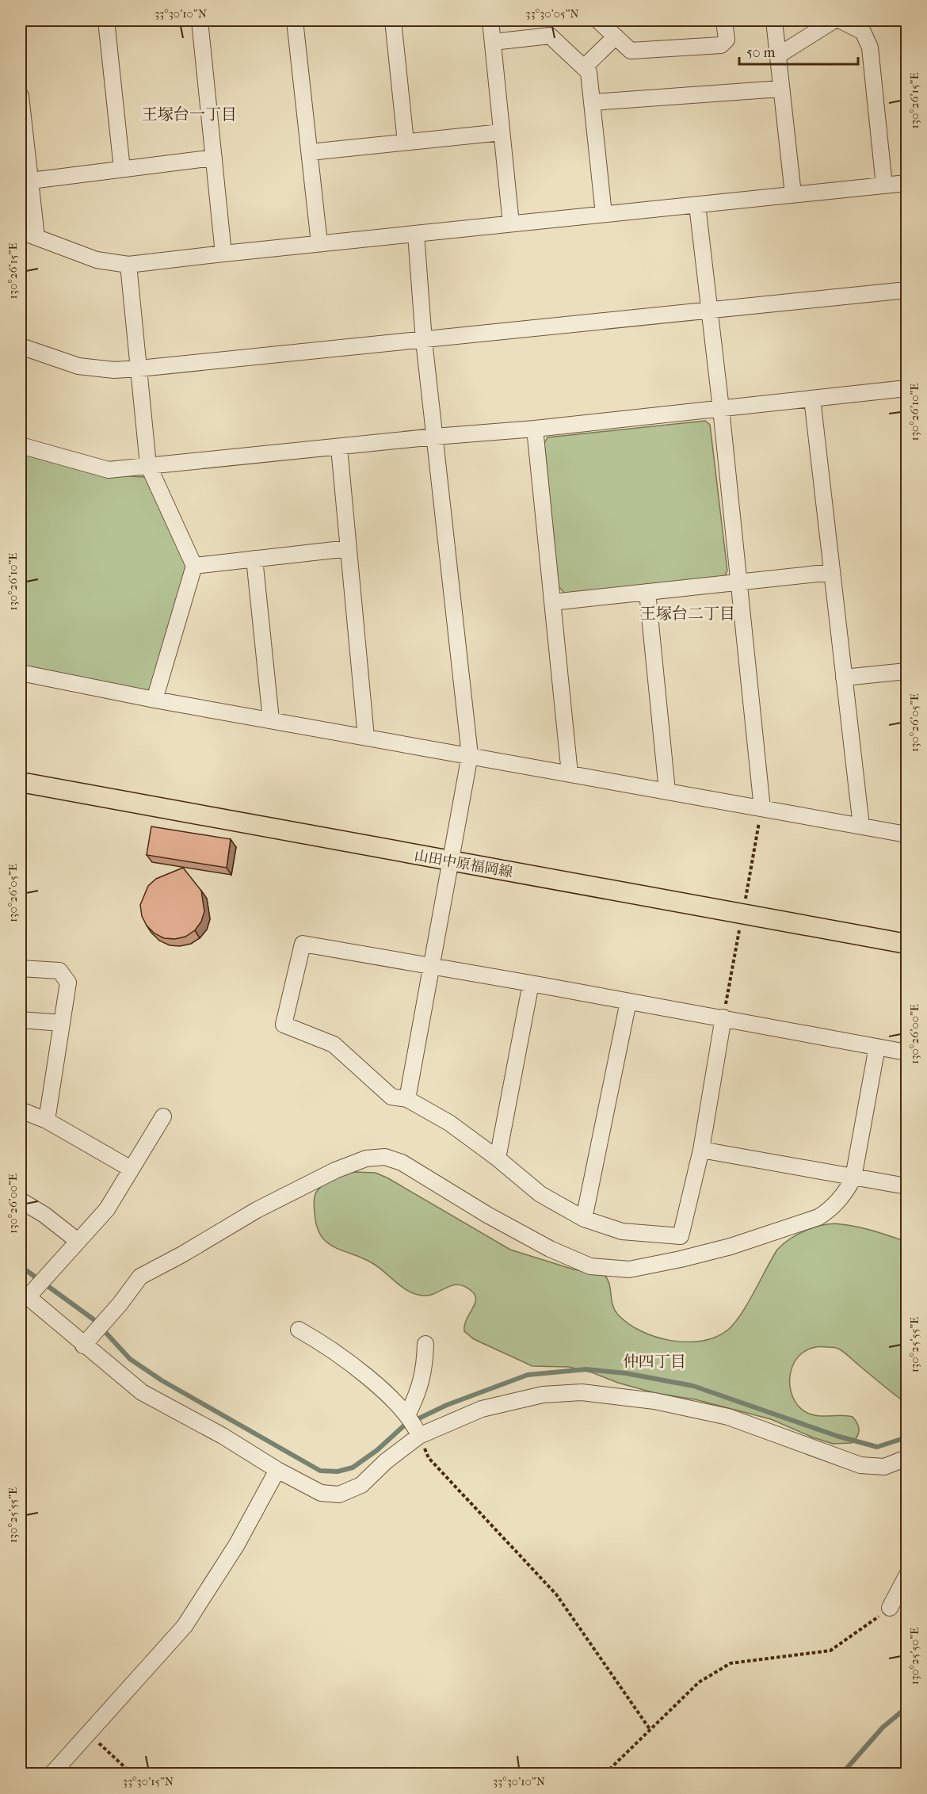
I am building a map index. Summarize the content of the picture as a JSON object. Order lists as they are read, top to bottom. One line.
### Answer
{"streets":{"main road":["山田中原福岡線"]},"districts":["王塚台一丁目","王塚台二丁目","仲四丁目"],"scale_bar":"50 m","coordinates":["33°30'10\"N","33°30'05\"N","130°26'15\"E","130°26'10\"E","130°26'05\"E","130°26'00\"E","130°25'55\"E","130°25'50\"E","33°30'15\"N"]}
